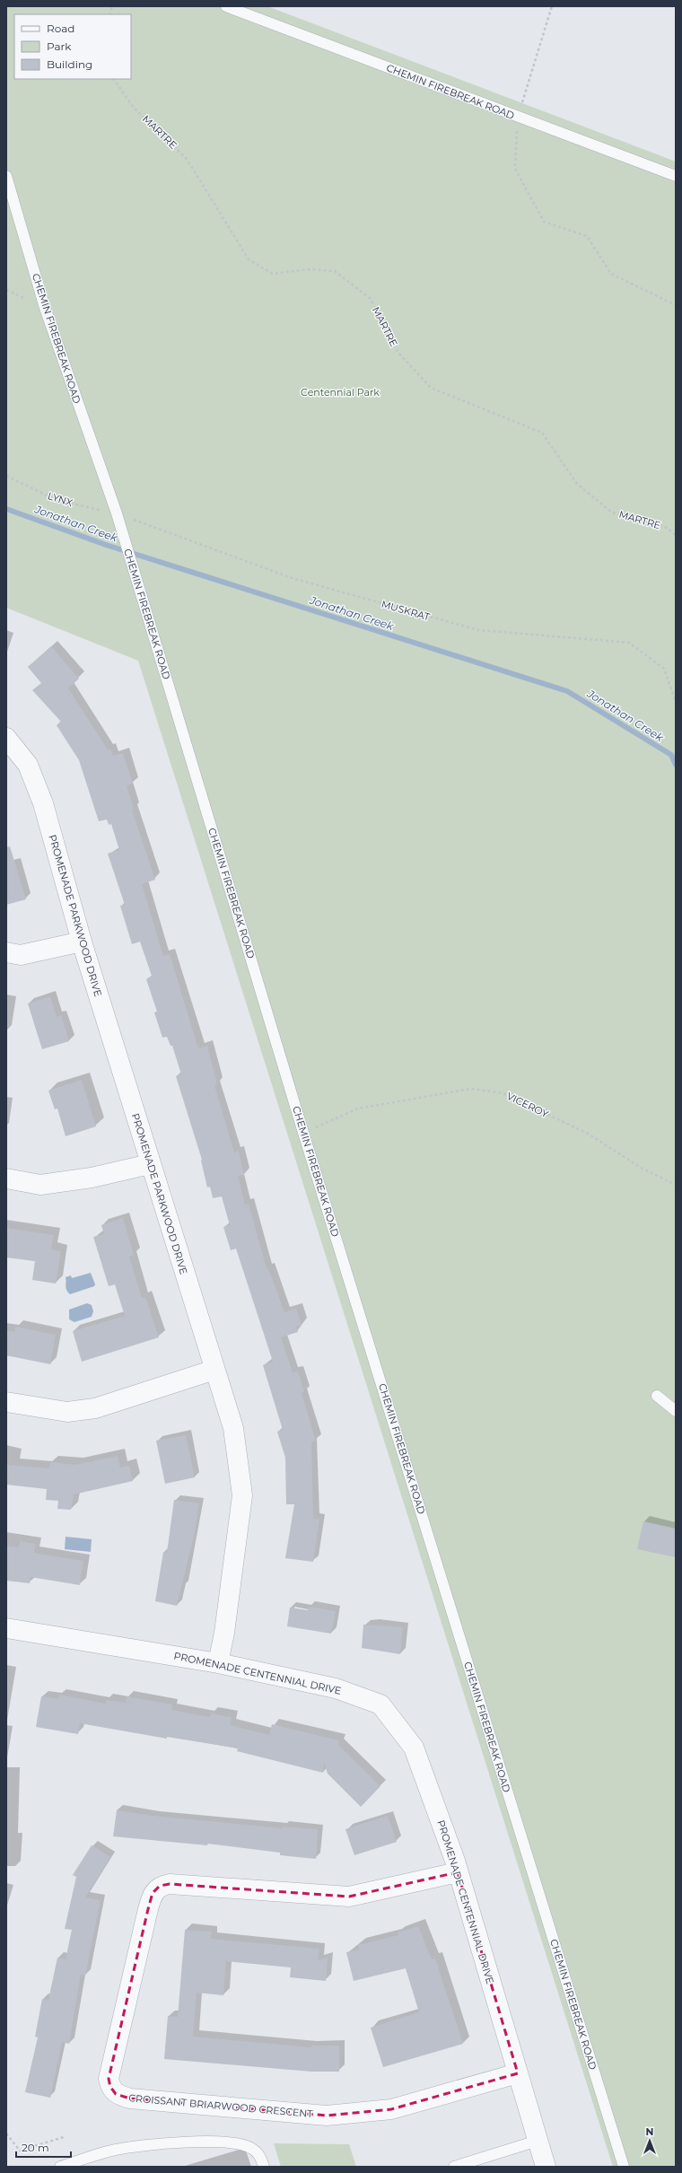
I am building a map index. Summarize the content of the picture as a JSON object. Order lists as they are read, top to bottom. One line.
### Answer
{"streets":{"street":["PROMENADE PARKWOOD DRIVE","PROMENADE CENTENNIAL DRIVE","CROISSANT BRIARWOOD CRESCENT"],"lane":["CHEMIN FIREBREAK ROAD"],"path":["MARTRE","LYNX","MUSKRAT","VICEROY"]},"crossings":[["CHEMIN FIREBREAK ROAD","LYNX"],["CHEMIN FIREBREAK ROAD","MUSKRAT"],["CHEMIN FIREBREAK ROAD","VICEROY"],["LYNX","MUSKRAT"],["PROMENADE PARKWOOD DRIVE","PROMENADE CENTENNIAL DRIVE"],["PROMENADE CENTENNIAL DRIVE","CROISSANT BRIARWOOD CRESCENT"]],"water":["Jonathan Creek"],"parks":["Centennial Park"],"legend":["Road","Park","Building"],"scale_bar":"20 m","north":"top"}
